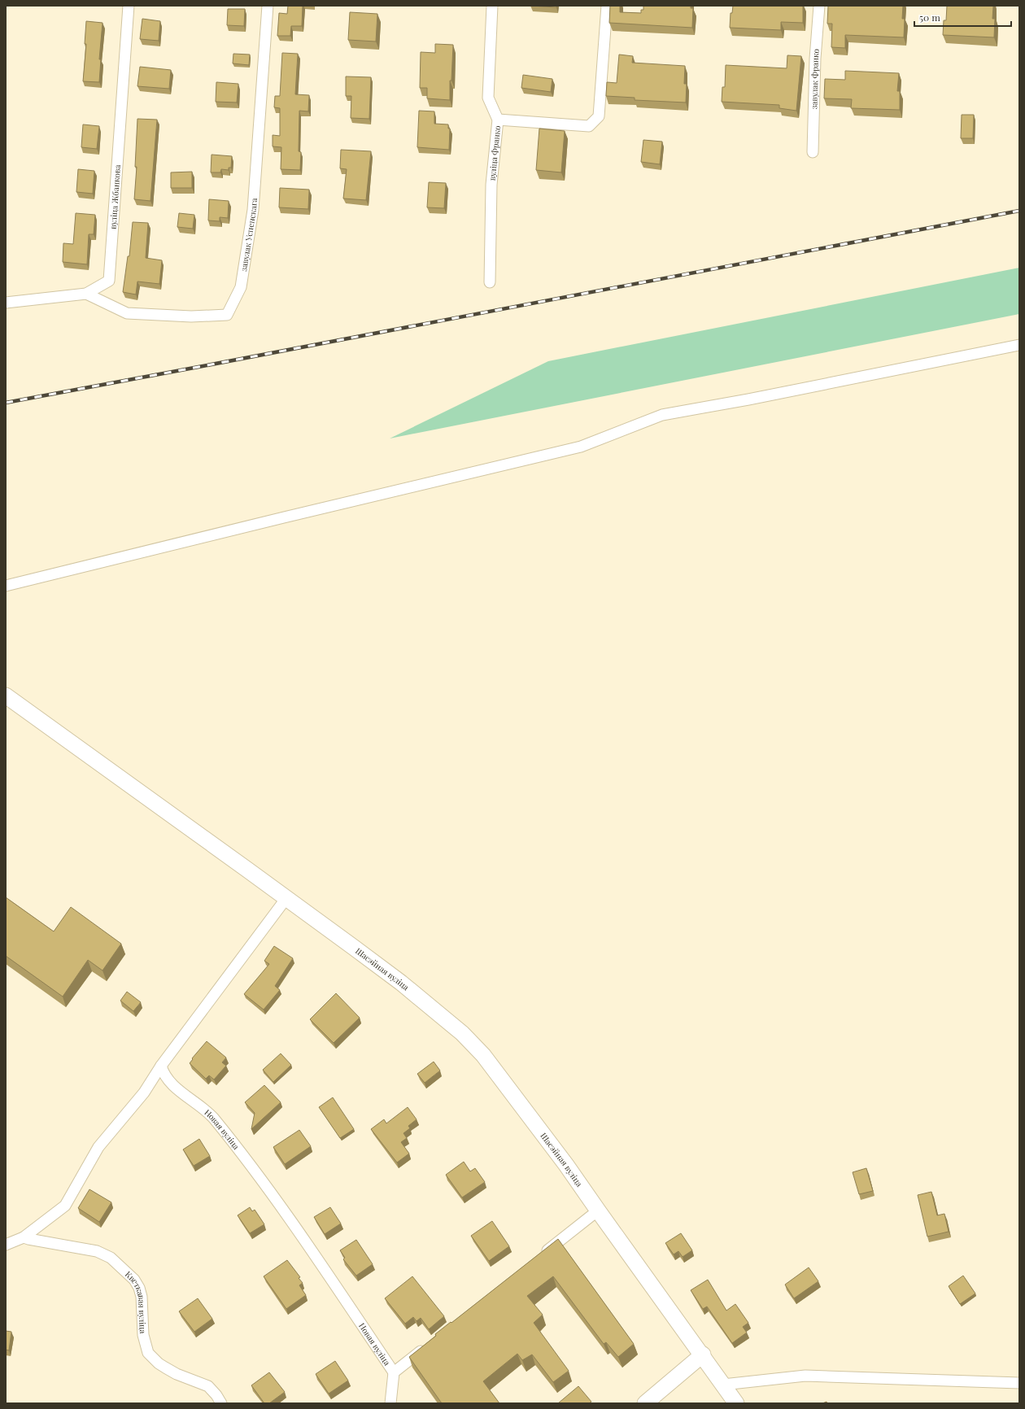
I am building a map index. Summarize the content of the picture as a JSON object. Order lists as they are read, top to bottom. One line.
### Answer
{"streets":{"main road":["Шасэйная вуліца"],"street":["завулак Франко","вуліца Франко","вуліца Жбанкова","завулак Успенскага","Новая вуліца","Кветкавая вуліца"]},"crossings":[["вуліца Жбанкова","завулак Успенскага"]],"scale_bar":"50 m"}
